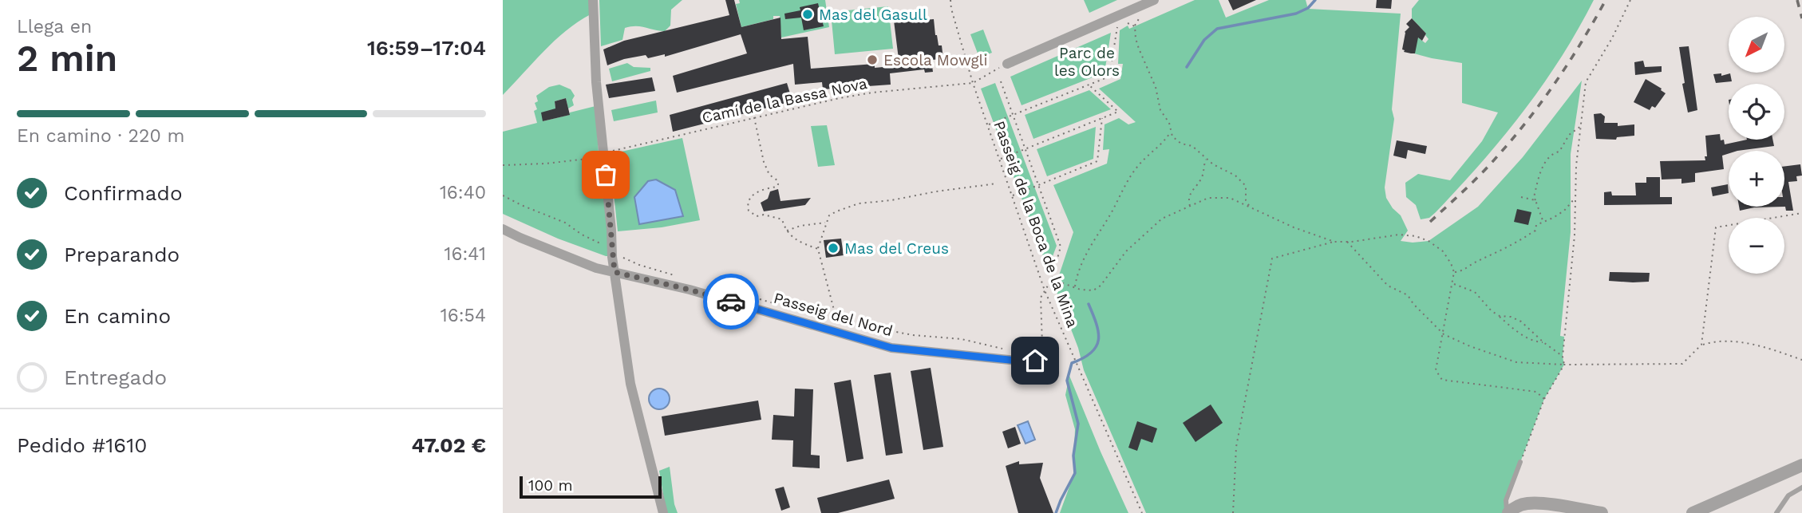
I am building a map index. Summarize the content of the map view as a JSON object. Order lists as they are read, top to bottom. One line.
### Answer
{"streets":{"street":["Passeig del Nord"],"path":["Camí de la Bassa Nova","Passeig de la Boca de la Mina"]},"crossings":[["Camí de la Bassa Nova","Passeig de la Boca de la Mina"]],"parks":["Parc de les Olors"],"places":["Mas del Gasull","Escola Mowgli","Mas del Creus"],"scale_bar":"100 m","north":"bottom left","page":{"heading":["2 min","Llega en","16:59–17:04"],"panel":["Pedido #1610","47.02 €"],"map_buttons":["+","−"],"bar":"En camino · 220 m","list":[["Confirmado","16:40"],["Preparando","16:41"],["En camino","16:54"],"Entregado"],"scale":"100 m"}}
